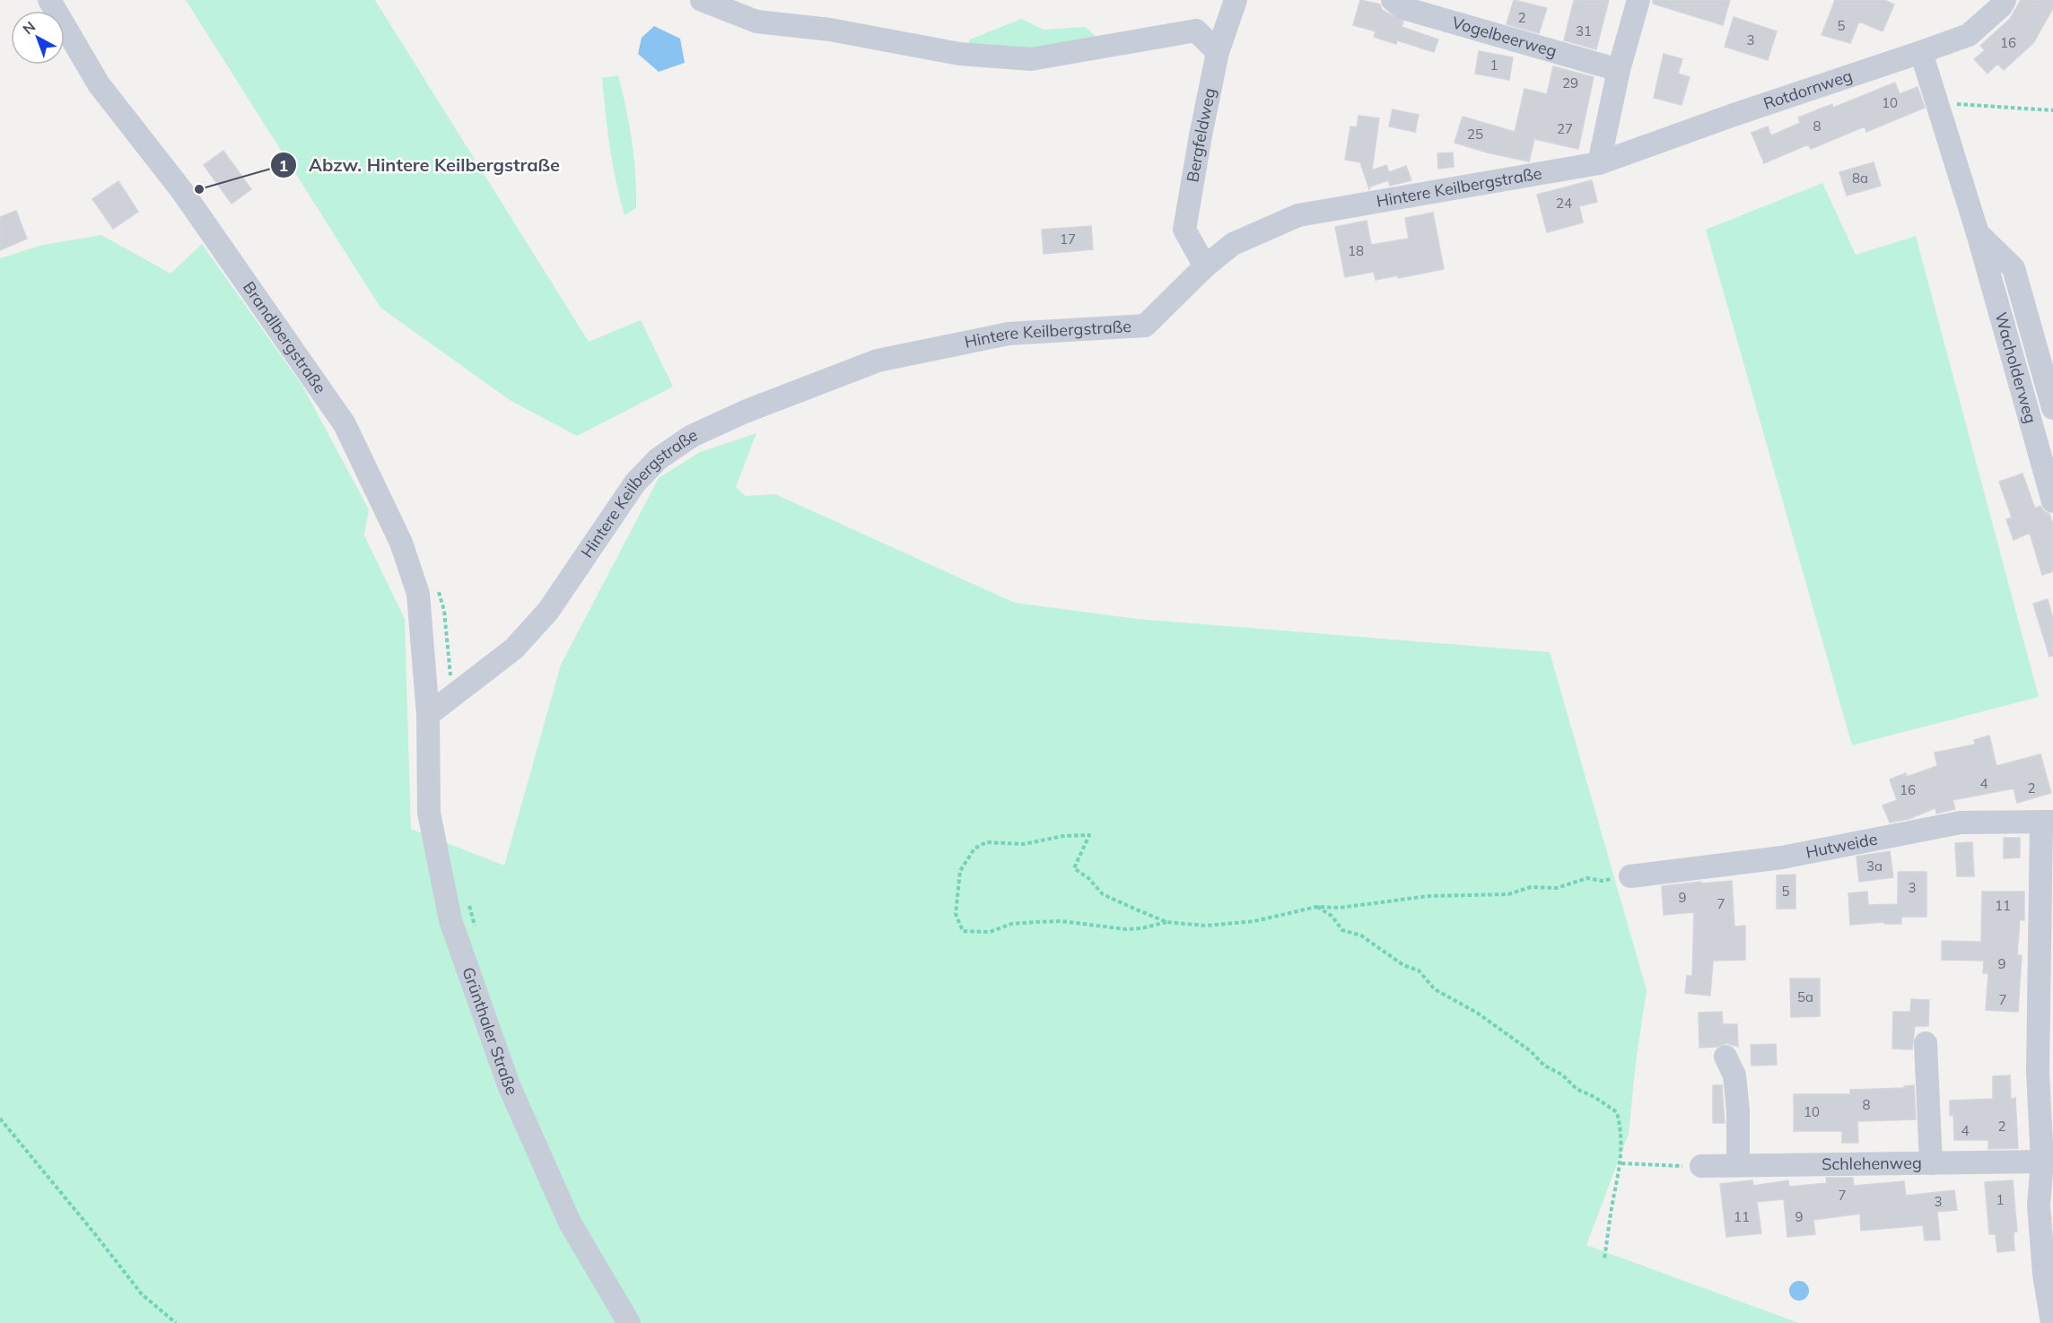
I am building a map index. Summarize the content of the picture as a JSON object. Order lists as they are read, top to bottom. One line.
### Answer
{"streets":{"street":["Vogelbeerweg","Rotdornweg","Bergfeldweg","Hintere Keilbergstraße","Brandlbergstraße","Wacholderweg","Hutweide","Grünthaler Straße","Schlehenweg"]},"crossings":[["Rotdornweg","Hintere Keilbergstraße"],["Rotdornweg","Wacholderweg"],["Bergfeldweg","Hintere Keilbergstraße"],["Hintere Keilbergstraße","Brandlbergstraße"],["Hintere Keilbergstraße","Grünthaler Straße"],["Brandlbergstraße","Grünthaler Straße"]],"places":["Abzw. Hintere Keilbergstraße"],"house_numbers":["2","5","31","3","16","1","29","10","8","27","25","8a","24","17","18","4","2","16","3a","3","5","9","7","11","9","5a","7","8","10","2","4","7","1","3","11","9"],"north":"top left"}
